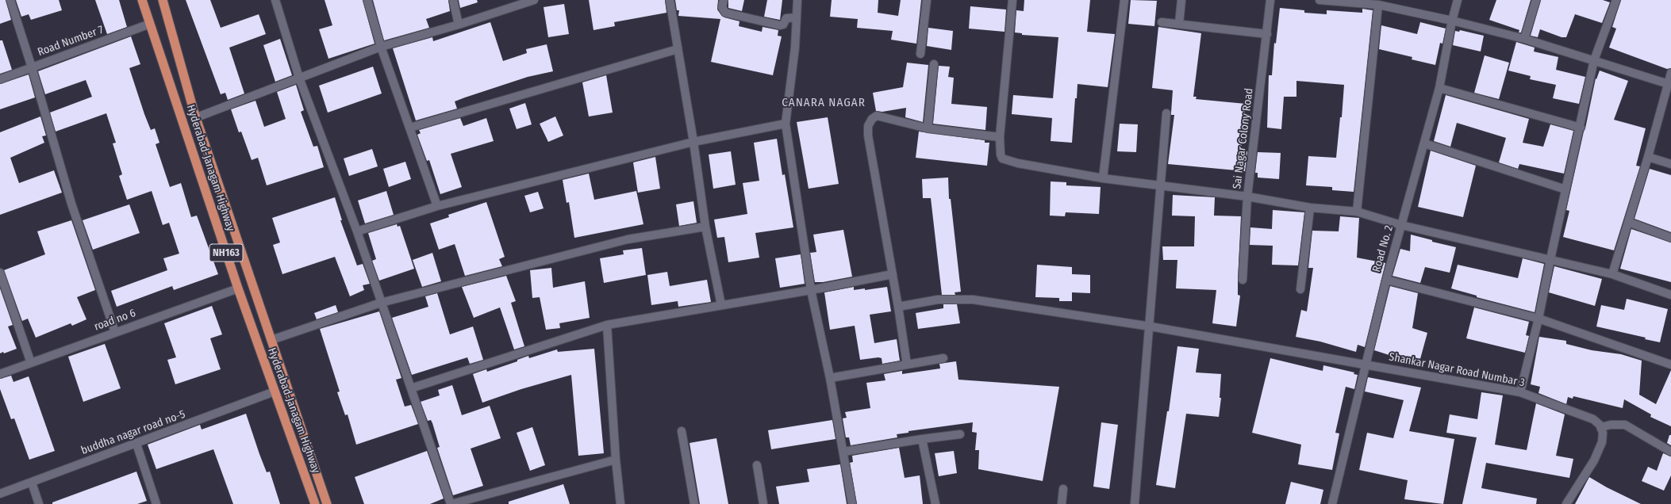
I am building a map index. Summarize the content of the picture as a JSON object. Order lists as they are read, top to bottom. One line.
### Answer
{"streets":{"highway":["Hyderabad-Janagam Highway","NH163"],"street":["Road Number 7","Sai Nagar Colony Road","Road No. 2","road no 6","Shankar Nagar Road Numbar 3","buddha nagar road no-5"]},"crossings":[["Road Number 7","Hyderabad-Janagam Highway"],["Hyderabad-Janagam Highway","road no 6"],["Hyderabad-Janagam Highway","buddha nagar road no-5"],["Road No. 2","Shankar Nagar Road Numbar 3"]],"districts":["CANARA NAGAR"]}
